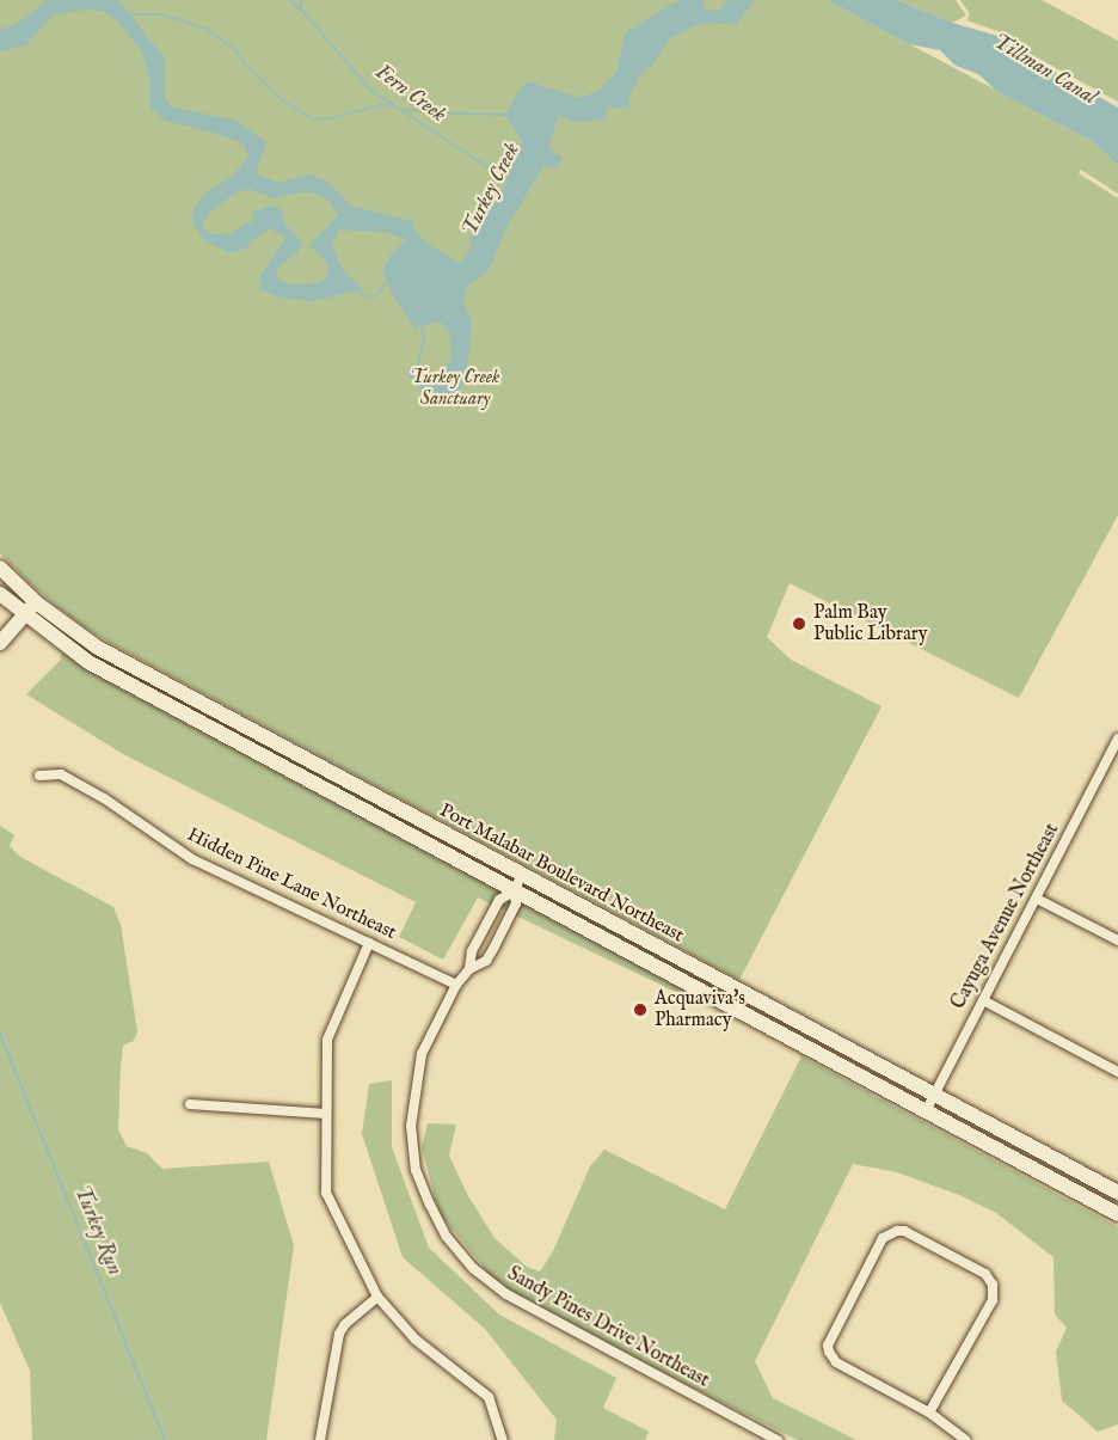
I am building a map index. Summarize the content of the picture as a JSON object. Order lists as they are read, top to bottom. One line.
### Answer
{"streets":{"street":["Port Malabar Boulevard Northeast","Hidden Pine Lane Northeast","Cayuga Avenue Northeast","Sandy Pines Drive Northeast"]},"crossings":[["Port Malabar Boulevard Northeast","Cayuga Avenue Northeast"],["Port Malabar Boulevard Northeast","Sandy Pines Drive Northeast"],["Hidden Pine Lane Northeast","Sandy Pines Drive Northeast"]],"water":["Tillman Canal","Fern Creek","Turkey Creek","Turkey Run"],"parks":["Turkey Creek Sanctuary"],"places":["Palm Bay Public Library","Acquaviva's Pharmacy"]}
